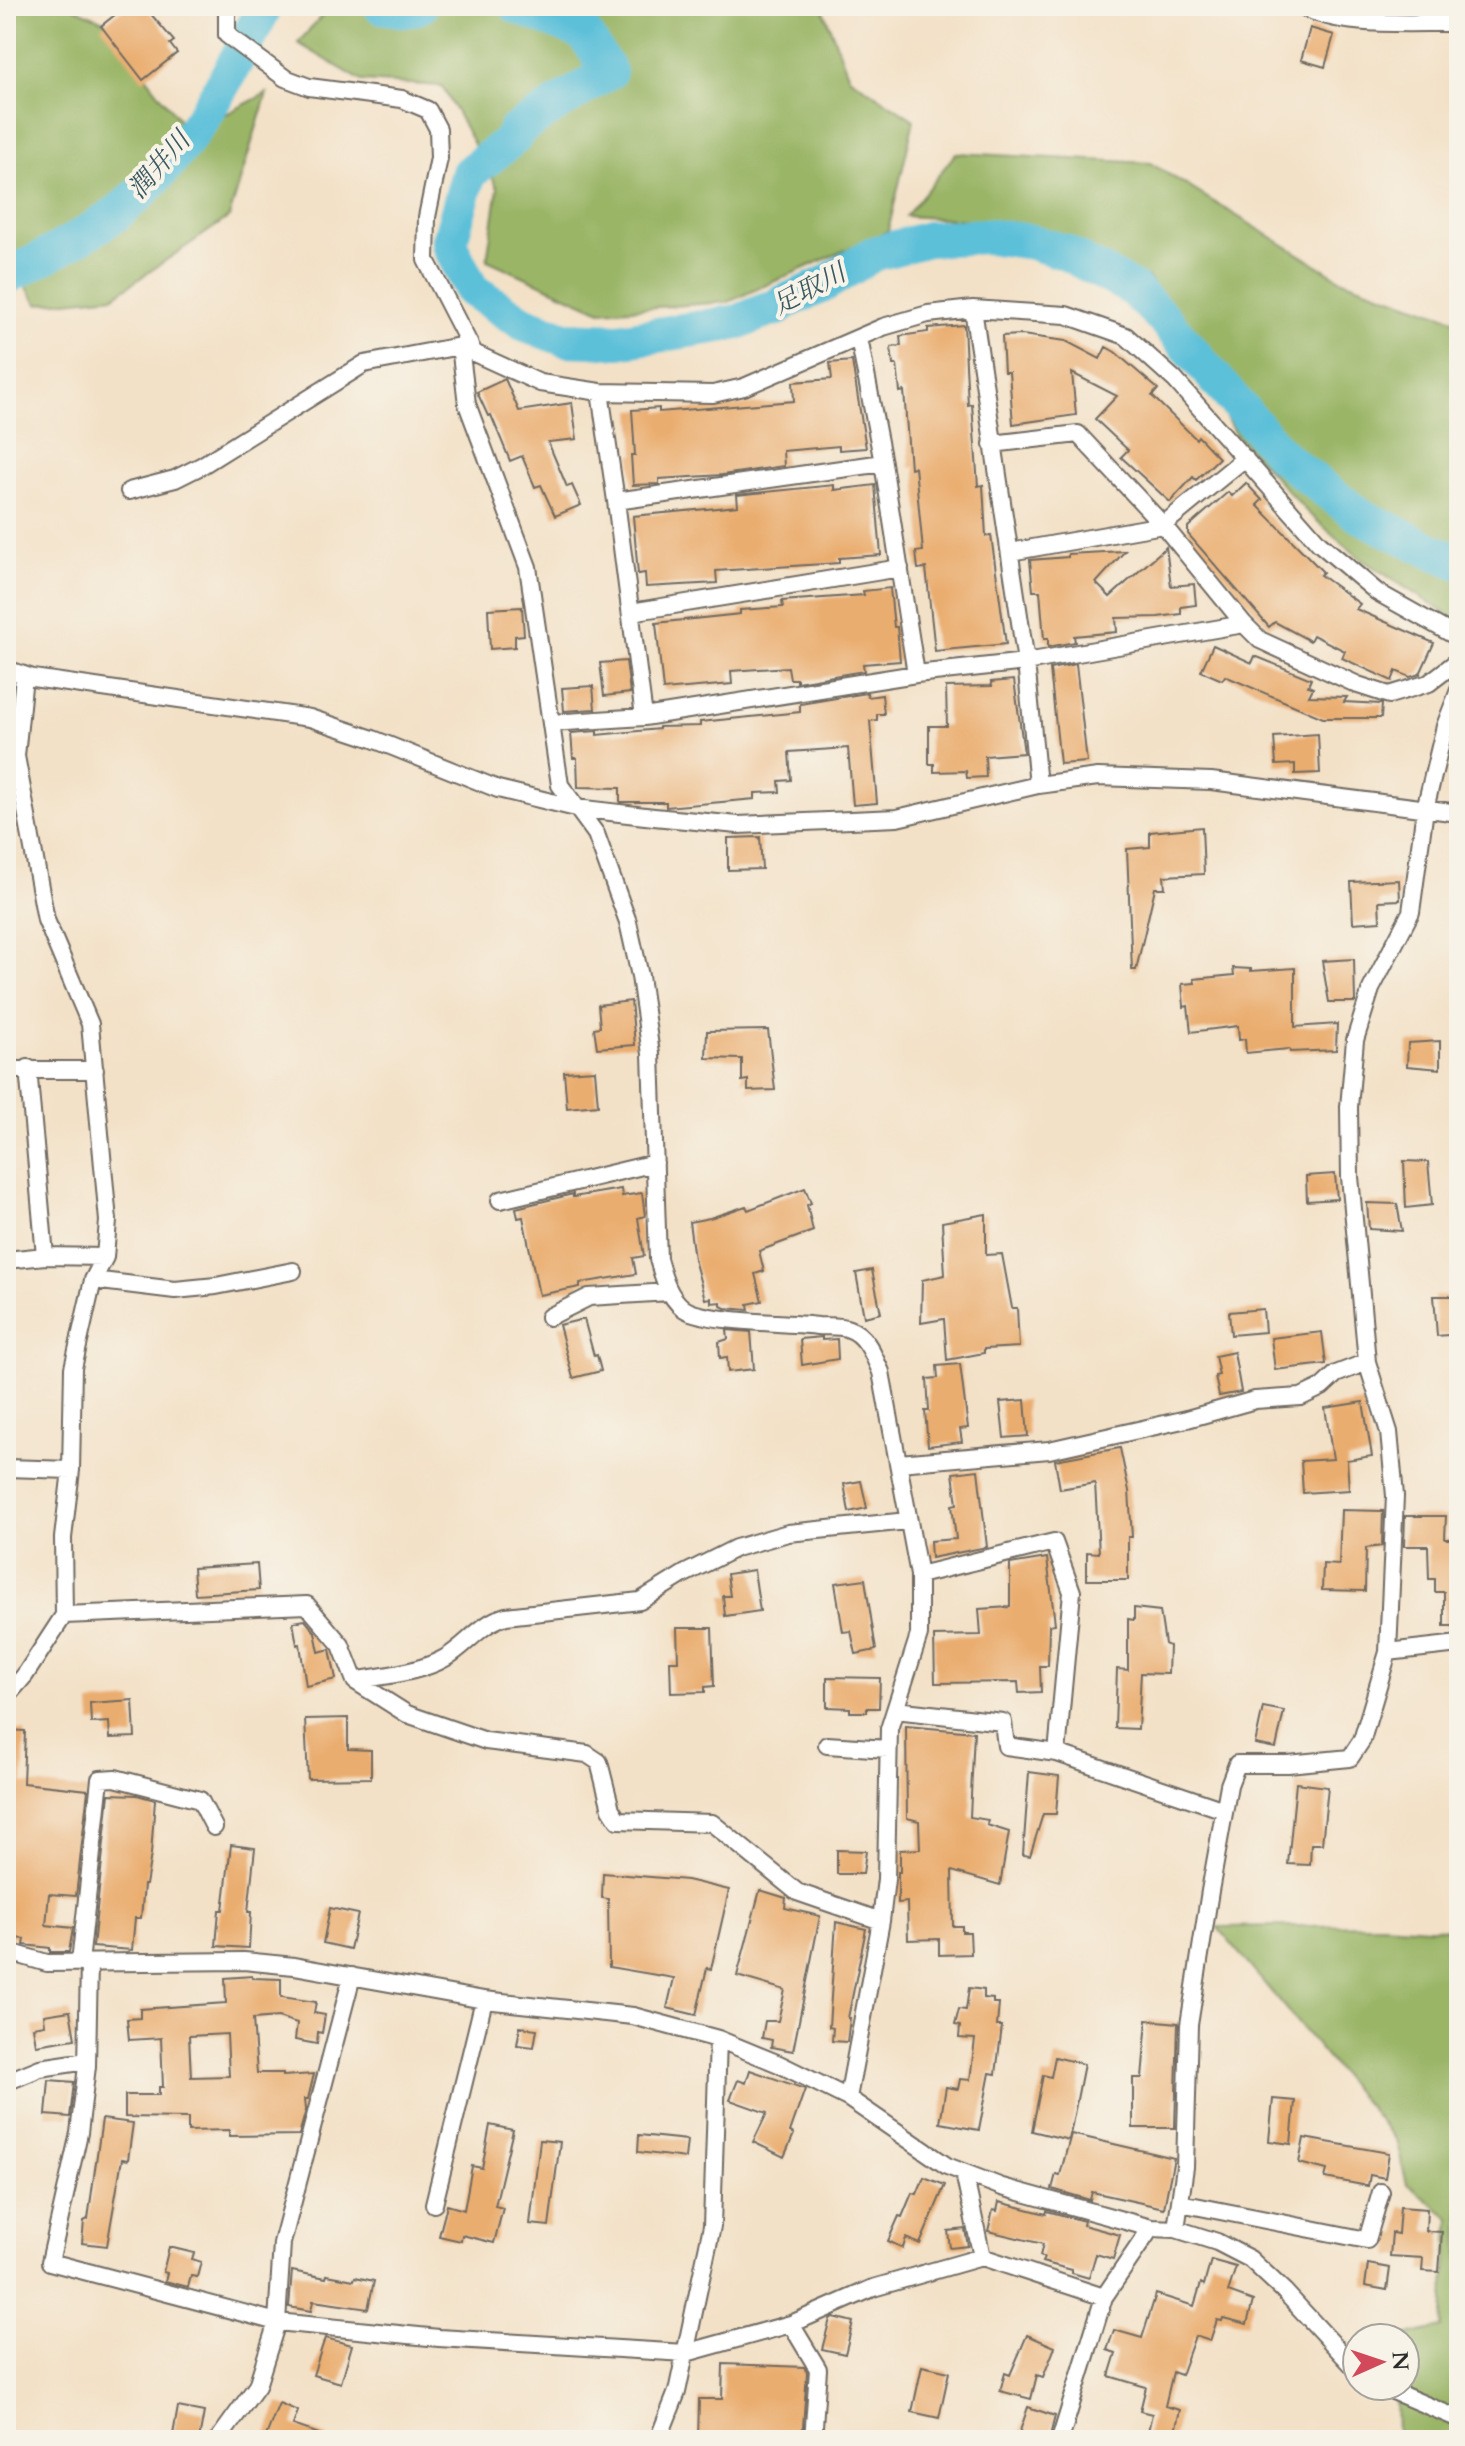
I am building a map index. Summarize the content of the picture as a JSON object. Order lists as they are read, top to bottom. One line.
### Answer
{"water":["潤井川","足取川"],"north":"right"}
